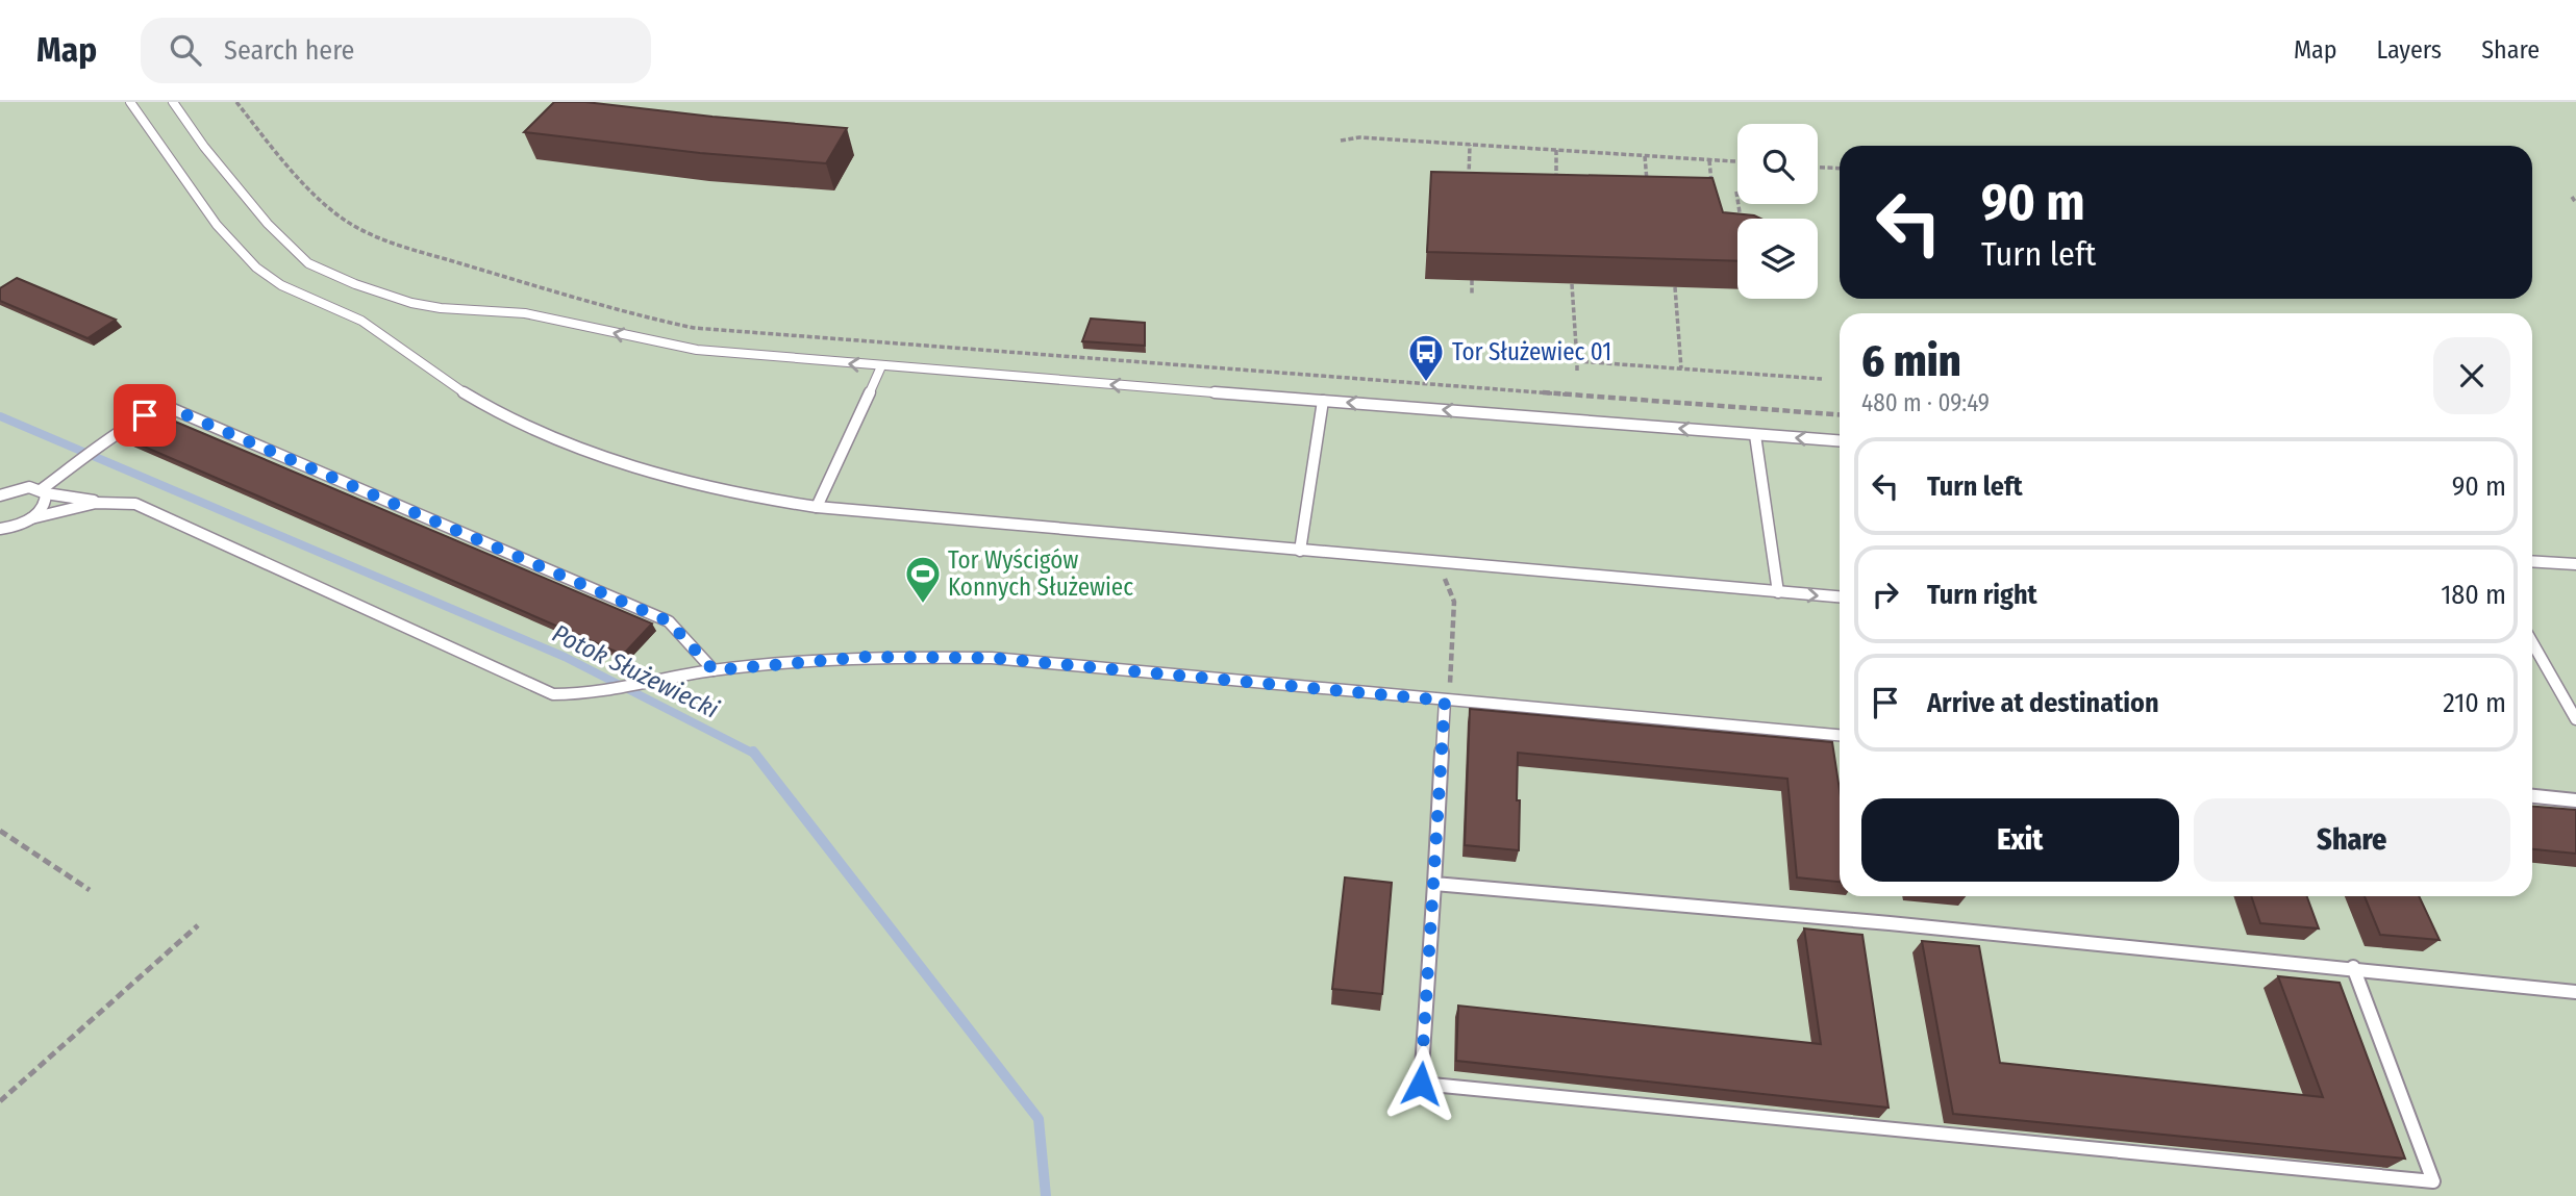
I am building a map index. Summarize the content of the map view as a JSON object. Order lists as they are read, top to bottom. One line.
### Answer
{"water":["Potok Służewiecki"],"places":{"bus stop":["Tor Służewiec 01"],"sports":["Tor Wyścigów Konnych Służewiec"]},"page":{"header":"Map","search":"Search here","nav":["Map","Layers","Share"],"turn":["90 m","Turn left"],"heading":["6 min","480 m · 09:49"],"list":[{"name":"Turn left","value":"90 m"},{"name":"Turn right","value":"180 m"},{"name":"Arrive at destination","value":"210 m"}],"buttons":["Exit","Share"]}}
